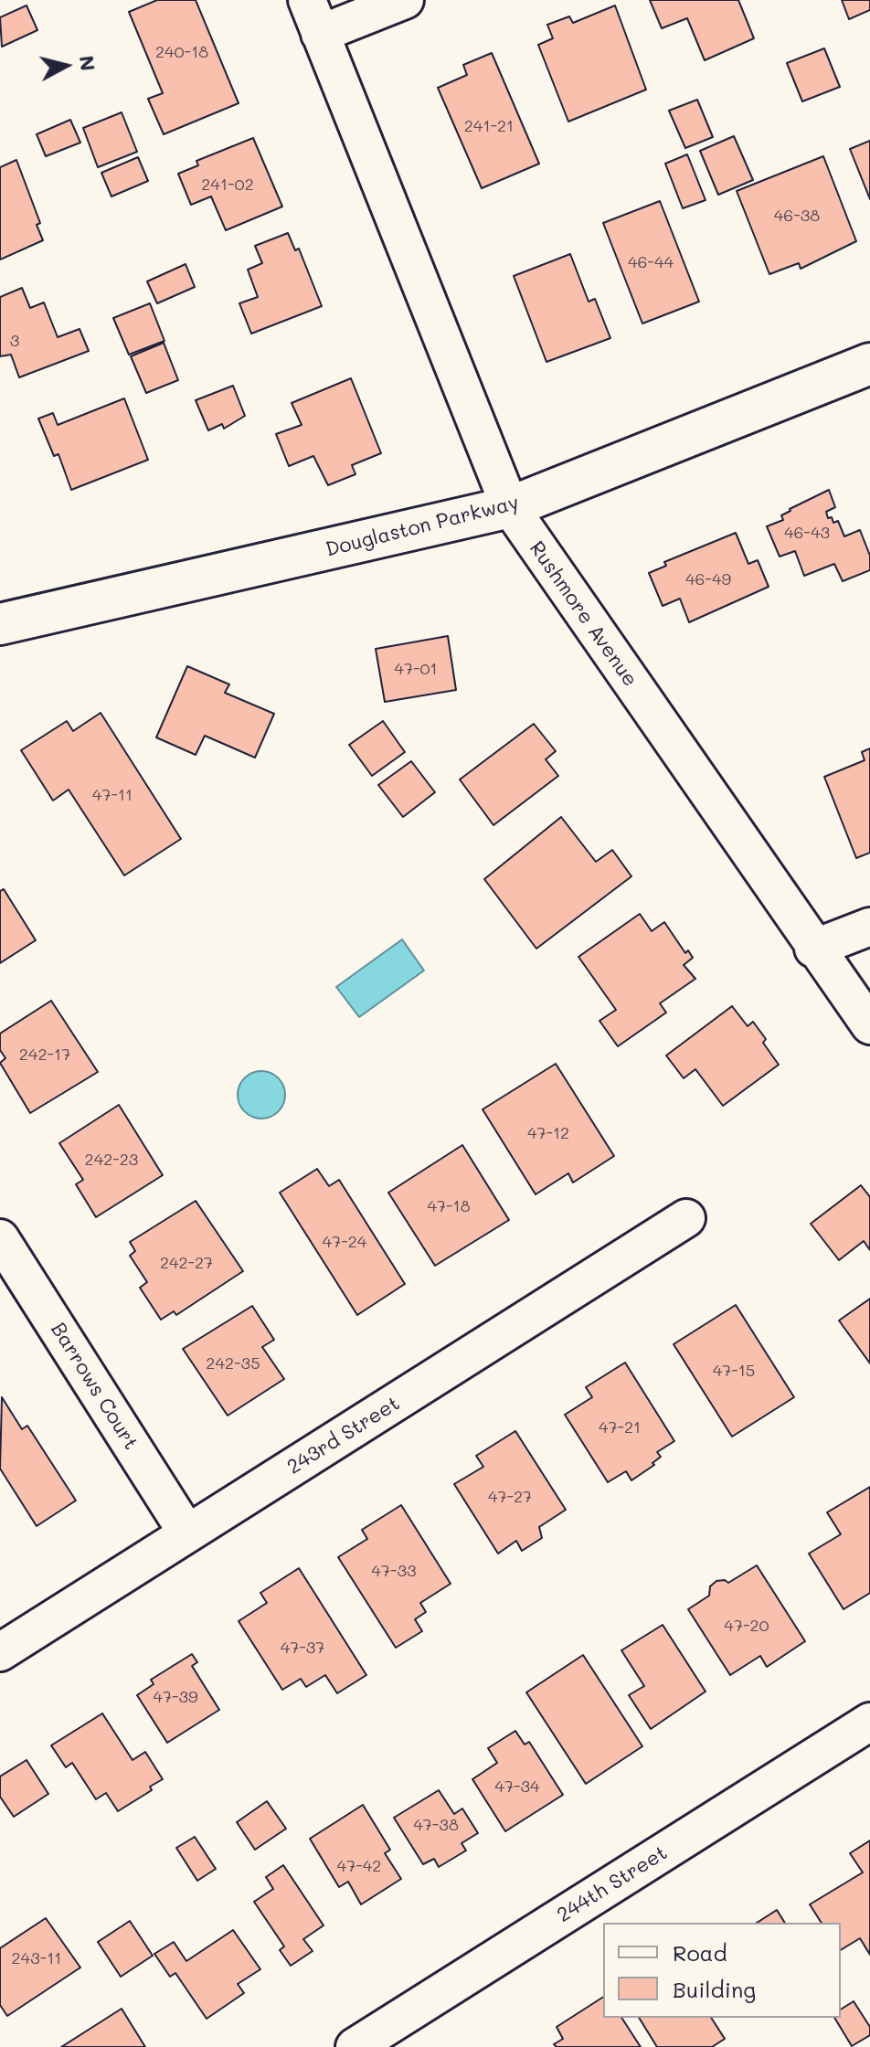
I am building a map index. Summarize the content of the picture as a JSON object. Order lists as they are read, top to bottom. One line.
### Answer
{"streets":{"main road":["Douglaston Parkway"],"street":["Rushmore Avenue","Barrows Court","243rd Street","244th Street"]},"crossings":[["Douglaston Parkway","Rushmore Avenue"],["Barrows Court","243rd Street"]],"house_numbers":["240-18","241-21","241-02","46-38","46-44","3","46-43","46-49","47-01","47-11","242-17","47-12","242-23","47-18","47-24","242-27","242-35","47-15","47-21","47-27","47-33","47-20","47-37","47-39","47-34","47-38","47-42","243-11"],"legend":["Road","Building"],"north":"right"}
